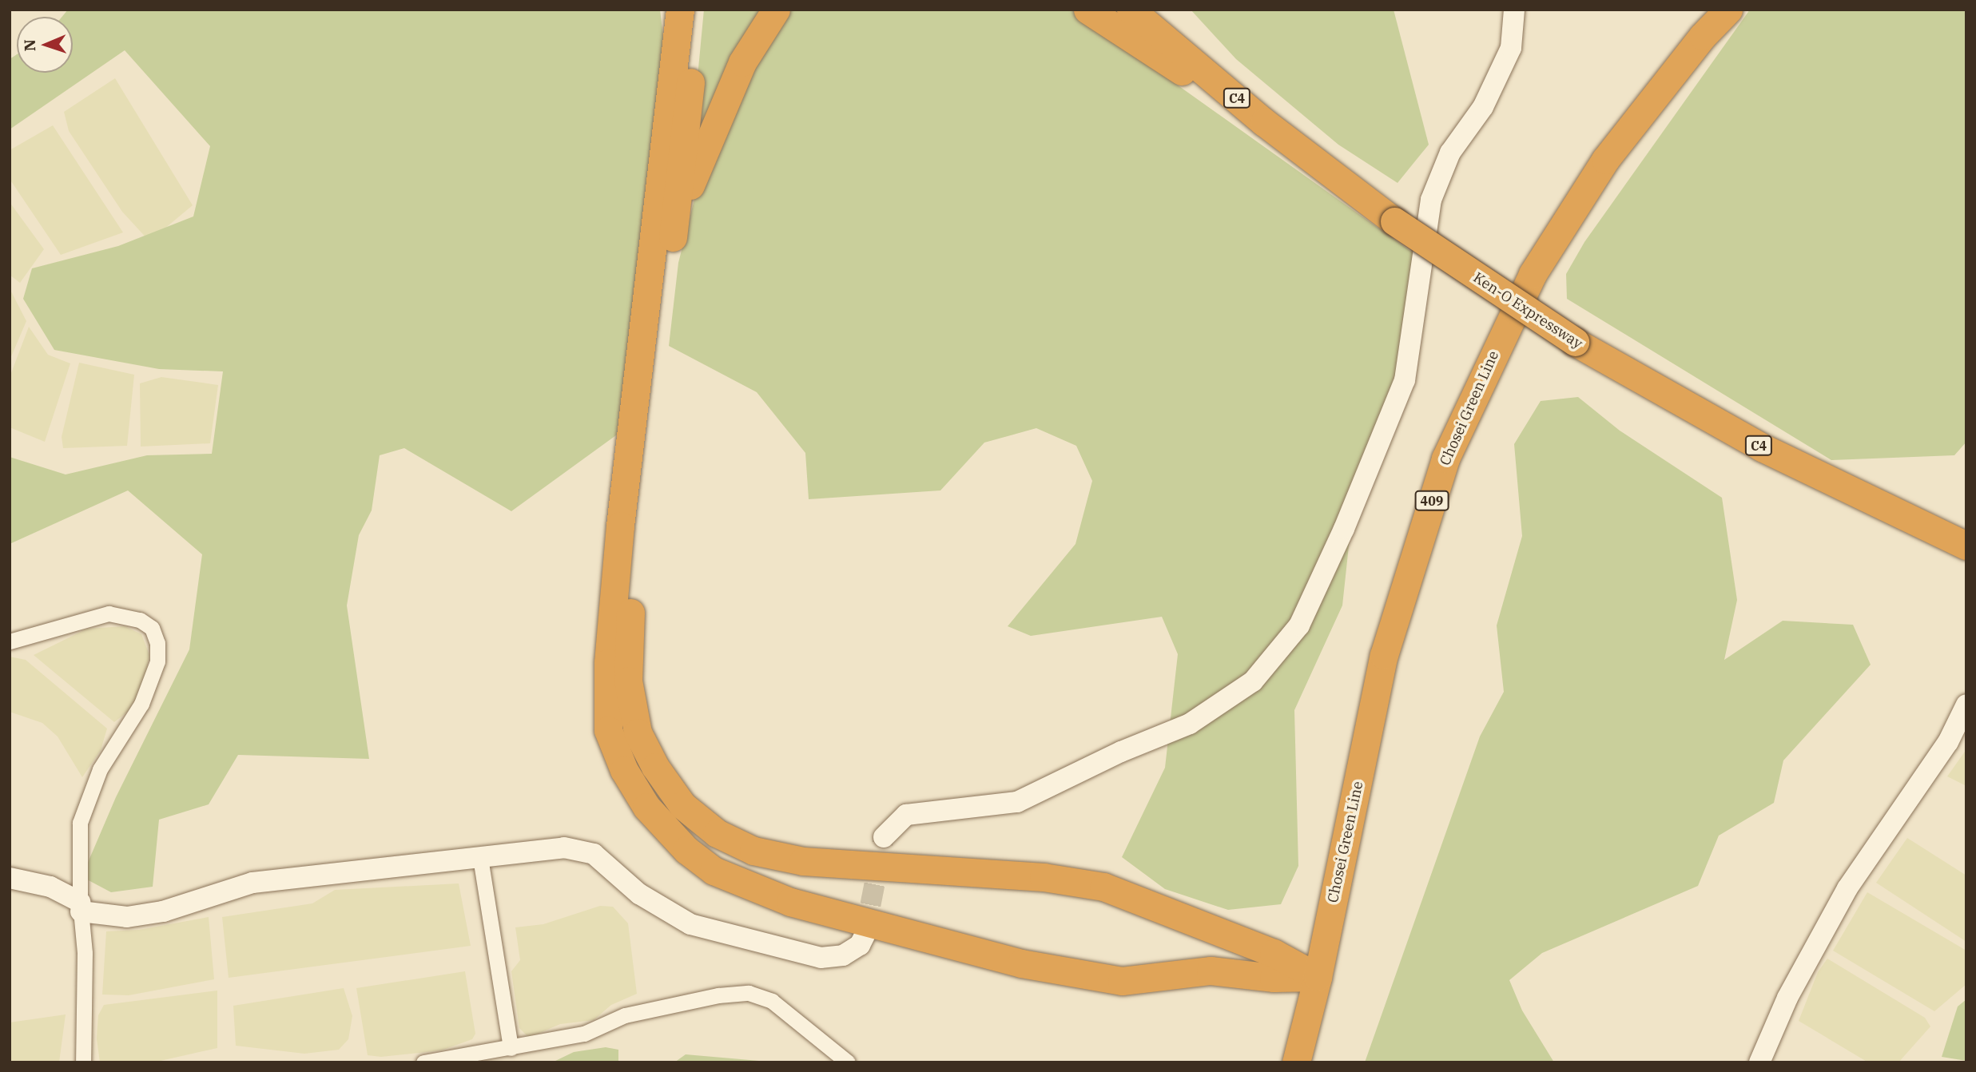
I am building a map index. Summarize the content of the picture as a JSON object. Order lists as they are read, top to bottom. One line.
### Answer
{"streets":{"highway":["C4","Ken-O Expressway","Chosei Green Line","409"]},"north":"left"}
